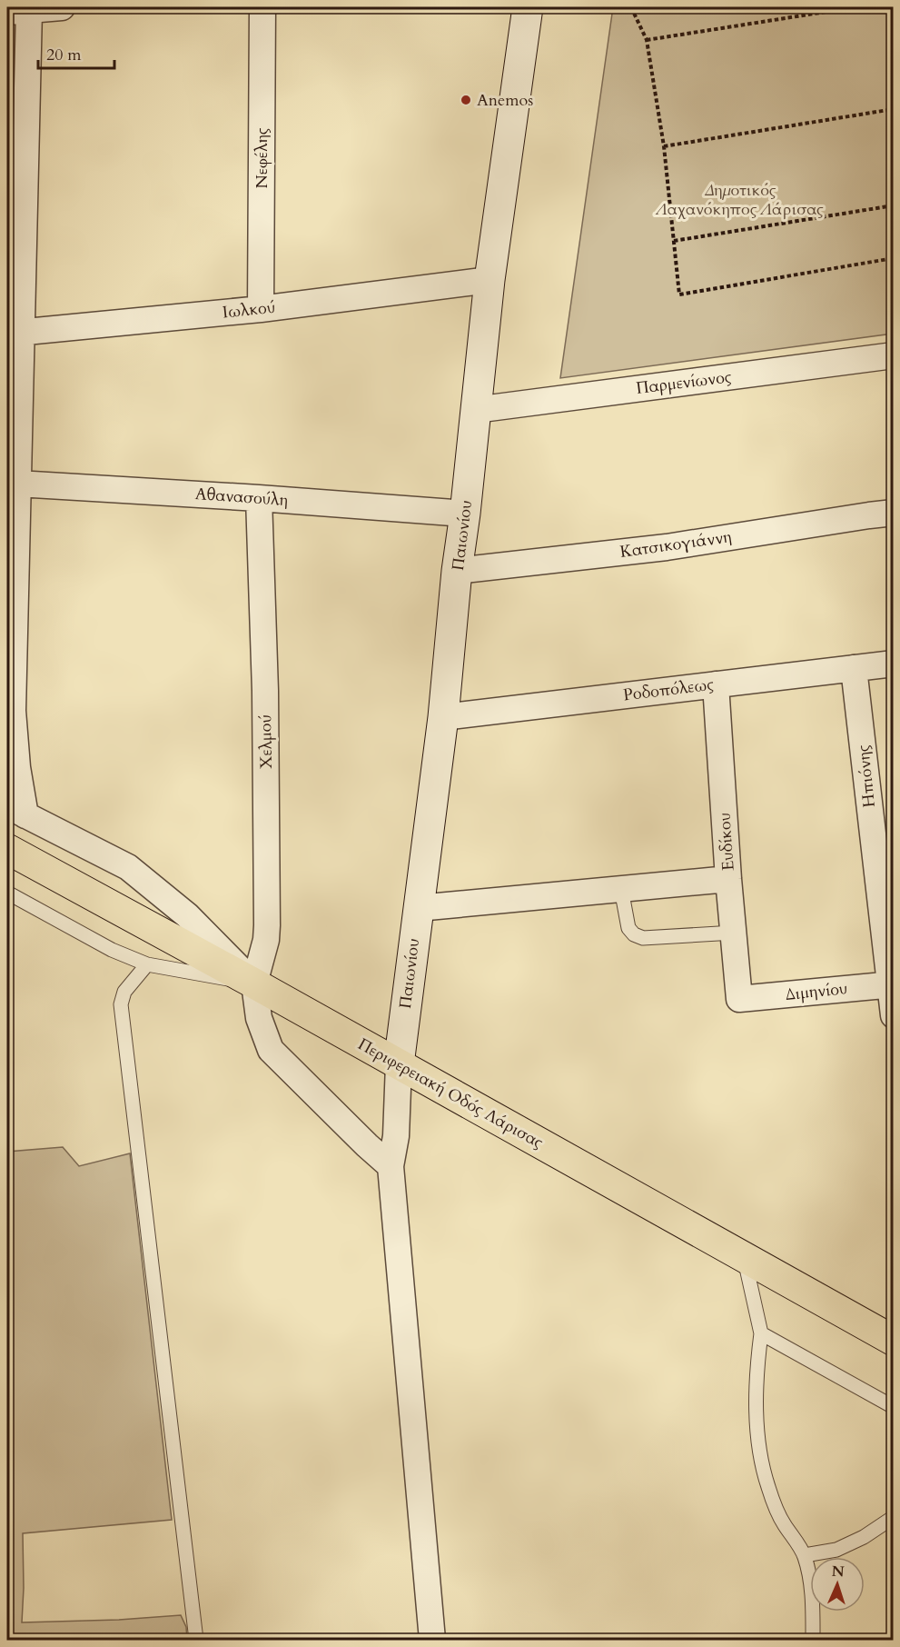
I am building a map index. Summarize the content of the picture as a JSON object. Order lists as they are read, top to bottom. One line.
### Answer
{"streets":{"highway":["Περιφερειακή Οδός Λάρισας"],"street":["Νεφέλης","Ιωλκού","Παρμενίωνος","Αθανασούλη","Παιωνίου","Κατσικογιάννη","Ροδοπόλεως","Χελμού","Ηπιόνης","Ευδίκου","Διμηνίου"]},"crossings":[["Νεφέλης","Ιωλκού"],["Ιωλκού","Παιωνίου"],["Παρμενίωνος","Παιωνίου"],["Αθανασούλη","Παιωνίου"],["Αθανασούλη","Χελμού"],["Παιωνίου","Κατσικογιάννη"],["Παιωνίου","Ροδοπόλεως"],["Παιωνίου","Περιφερειακή Οδός Λάρισας"],["Ροδοπόλεως","Ηπιόνης"],["Ροδοπόλεως","Ευδίκου"],["Χελμού","Περιφερειακή Οδός Λάρισας"],["Ηπιόνης","Διμηνίου"],["Ευδίκου","Διμηνίου"]],"parks":["Δημοτικός Λαχανόκηπος Λάρισας"],"places":["Anemos"],"scale_bar":"20 m","north":"top"}
